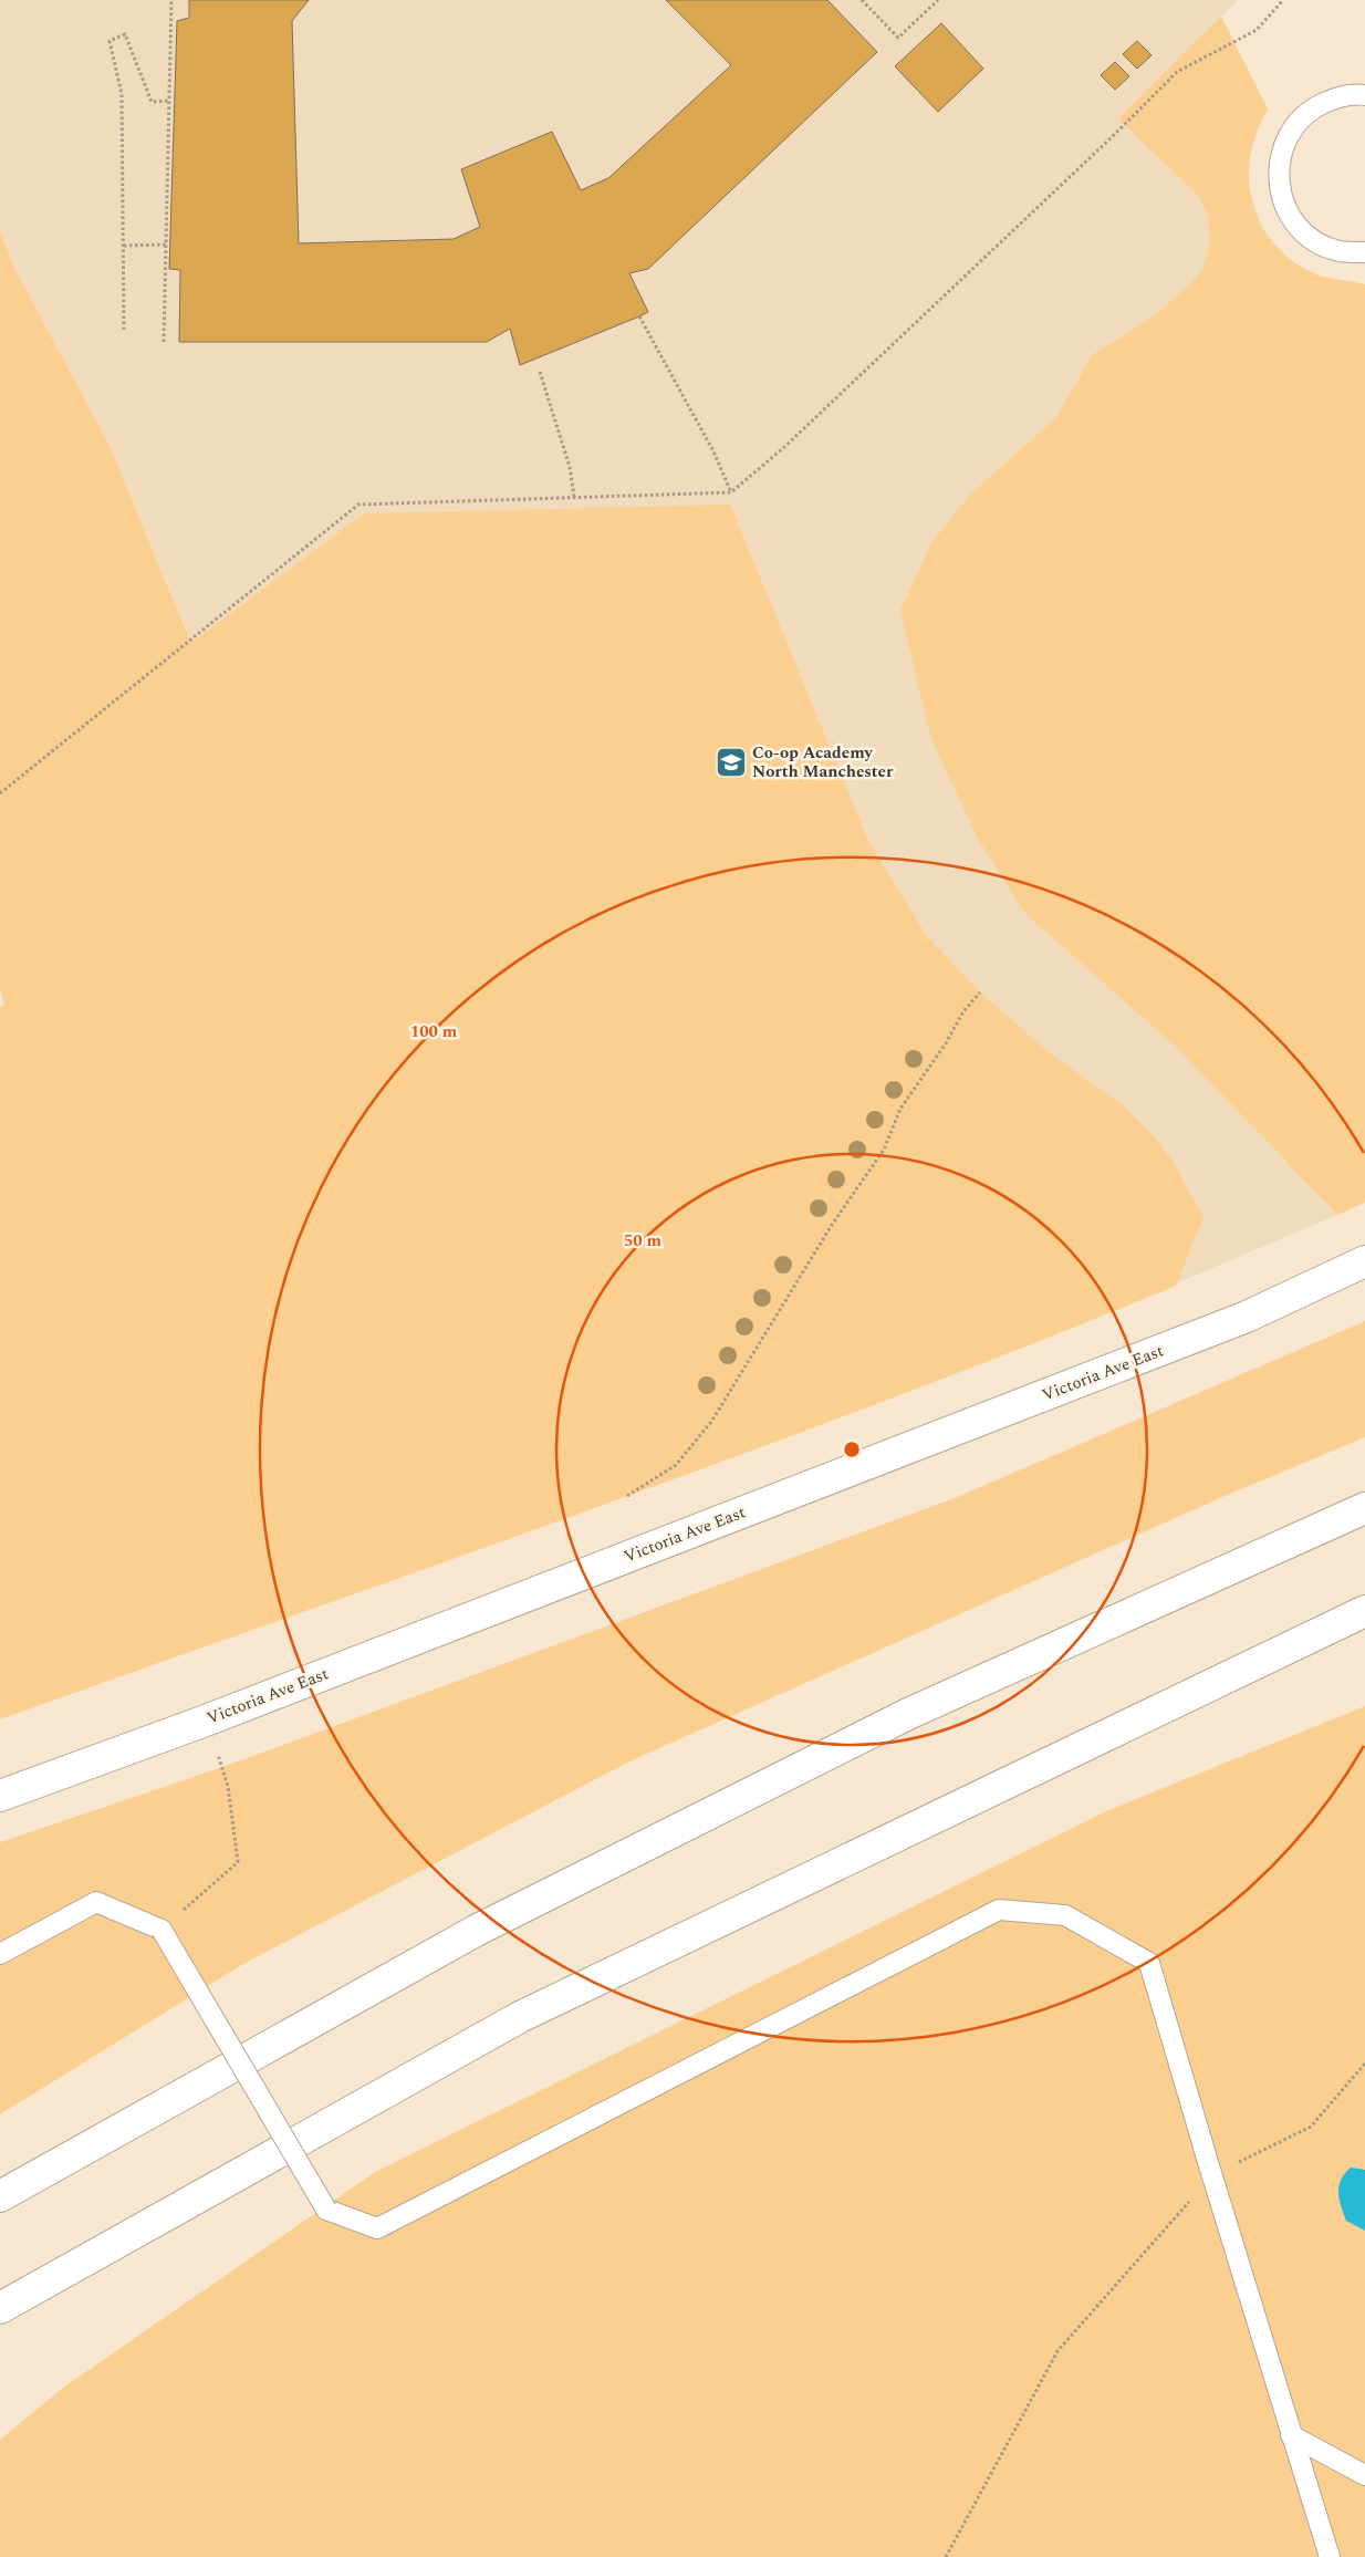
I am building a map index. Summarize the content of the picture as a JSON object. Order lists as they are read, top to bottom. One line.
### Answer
{"streets":{"main road":["Victoria Ave East"]},"places":{"school or university":["Co-op Academy North Manchester"]},"rings":["100 m","50 m"]}
